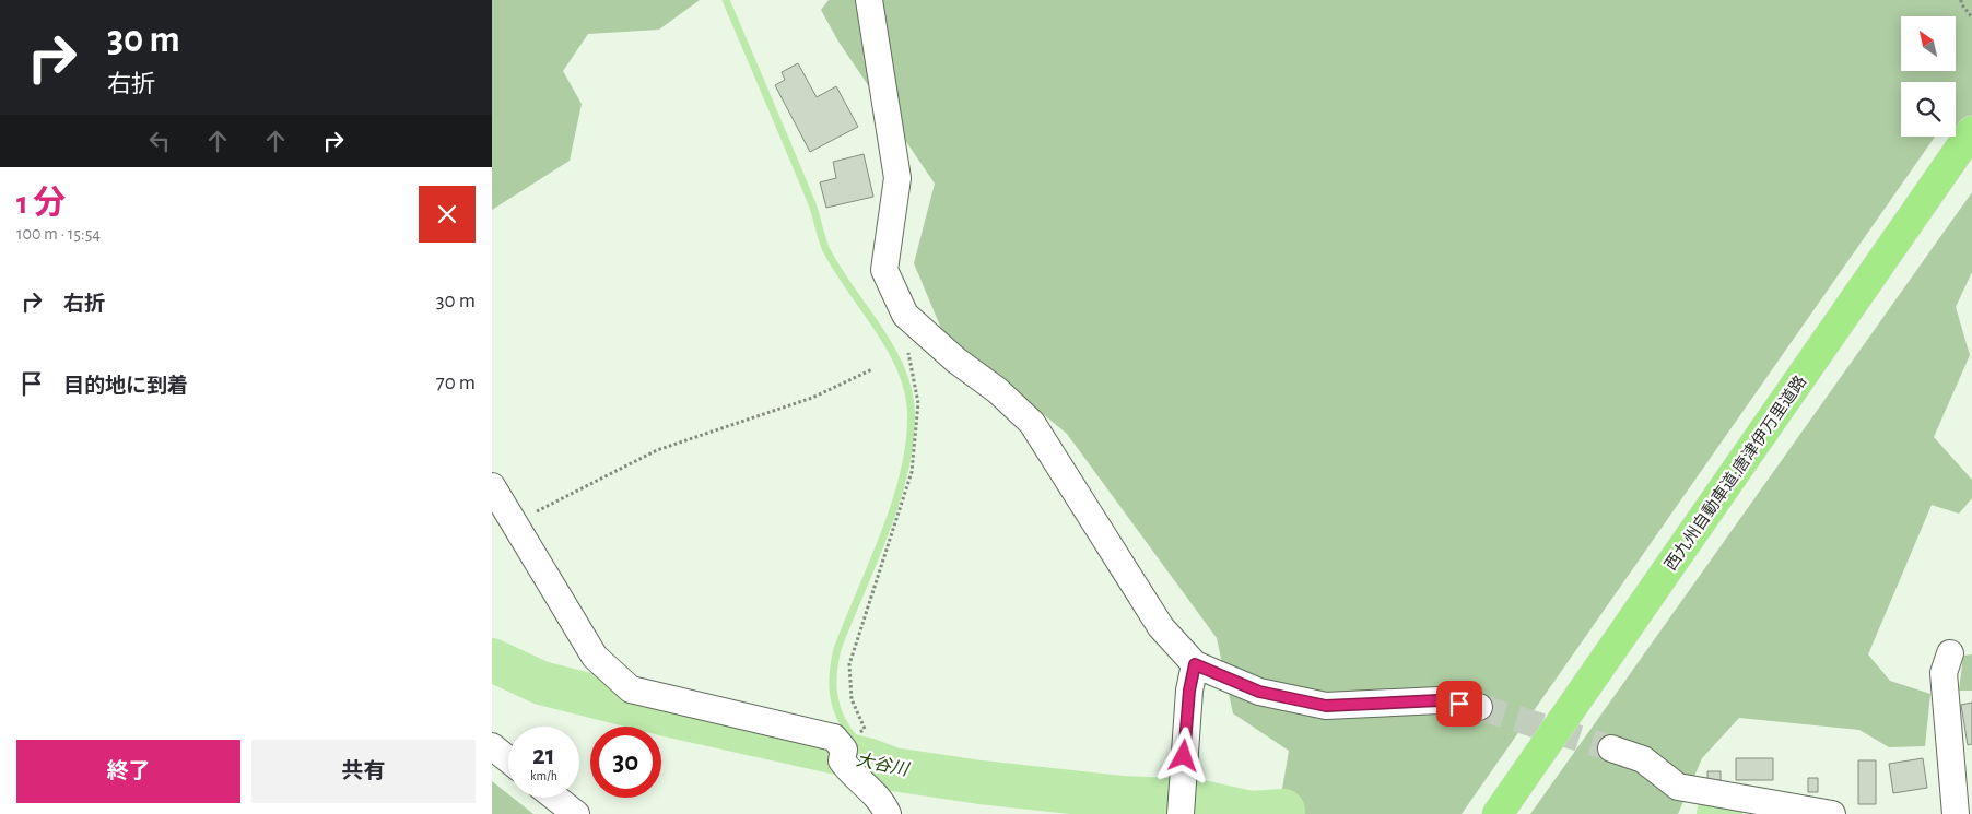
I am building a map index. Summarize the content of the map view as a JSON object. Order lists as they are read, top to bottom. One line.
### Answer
{"streets":{"highway":["西九州自動車道;唐津伊万里道路"]},"water":["大谷川"],"north":"top left","page":{"turn":["30 m","右折"],"heading":["1 分","100 m · 15:54"],"list":[{"name":"右折","value":"30 m"},{"name":"目的地に到着","value":"70 m"}],"speed":"21 km/h","limit":"30","buttons":["終了","共有"]}}
